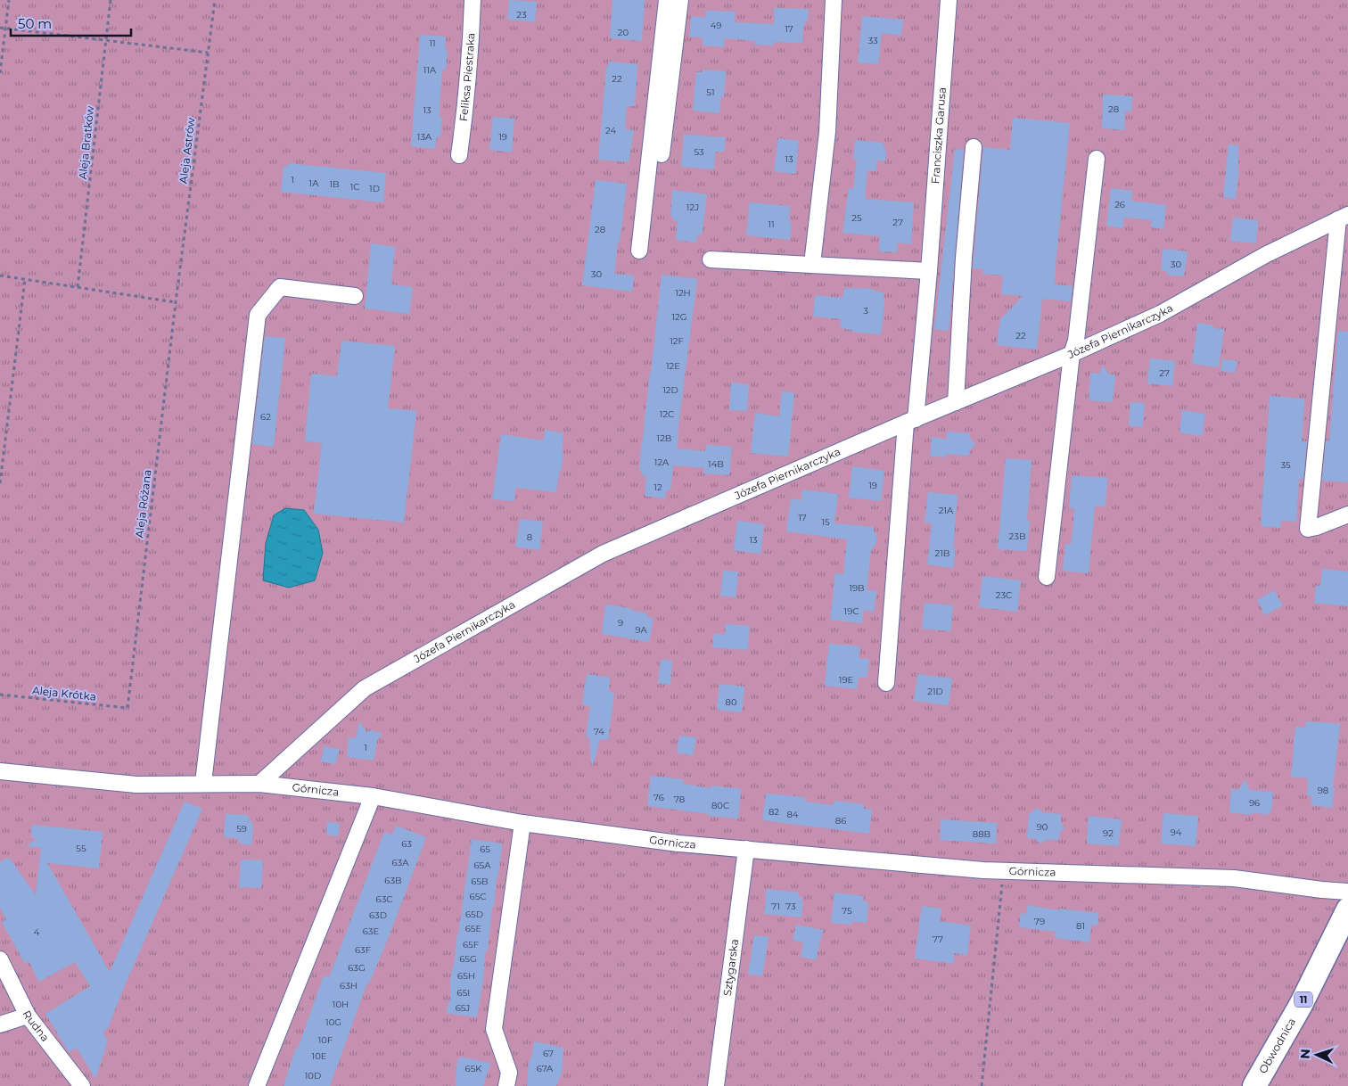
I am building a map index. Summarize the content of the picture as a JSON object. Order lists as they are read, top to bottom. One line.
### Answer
{"streets":{"highway":["11","Obwodnica"],"street":["Feliksa Piestraka","Franciszka Garusa","Józefa Piernikarczyka","Górnicza","Sztygarska","Rudna"],"path":["Aleja Bratków","Aleja Astrów","Aleja Różana","Aleja Krótka"]},"crossings":[["Franciszka Garusa","Józefa Piernikarczyka"],["Aleja Astrów","Aleja Różana"],["Józefa Piernikarczyka","Górnicza"],["Aleja Różana","Aleja Krótka"],["Górnicza","Sztygarska"]],"house_numbers":["23","49","17","20","33","11","11A","22","51","28","13","24","13A","19","53","13","1","1A","1B","1C","1D","26","12J","25","27","11","28","30","30","12H","3","12G","22","12F","12E","27","12D","12C","62","12B","12A","14B","35","19","12","21A","17","15","23B","8","13","21B","19B","23C","19C","9","9A","19E","21D","80","74","1","98","76","78","96","80C","82","84","86","90","59","94","92","88B","63","55","65","63A","65A","63B","65B","65C","63C","71","73","75","65D","63D","79","81","65E","63E","4","77","65F","63F","65G","63G","65H","63H","65I","10H","65J","10G","10F","67","10E","65K","67A","10D"],"scale_bar":"50 m","north":"left"}
